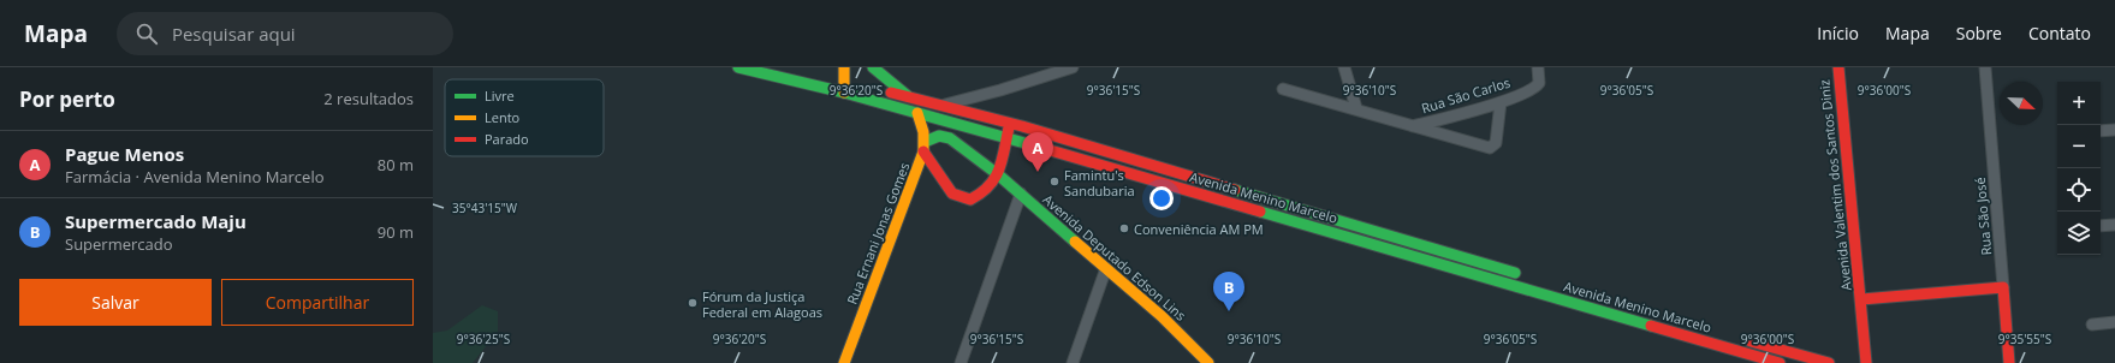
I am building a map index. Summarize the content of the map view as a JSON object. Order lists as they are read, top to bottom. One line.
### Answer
{"streets":{"main road":["Avenida Valentim dos Santos Diniz","Avenida Menino Marcelo","Rua São José","Rua Ernani Jonas Gomes","Avenida Deputado Edson Lins"],"street":["Rua São Carlos"]},"crossings":[["Rua Ernani Jonas Gomes","Avenida Deputado Edson Lins"]],"places":["Famintu's Sandubaria","Conveniência AM PM","Fórum da Justiça Federal em Alagoas"],"legend":["Livre","Lento","Parado"],"north":"bottom right","page":{"header":"Mapa","search":"Pesquisar aqui","nav":["Início","Mapa","Sobre","Contato"],"heading":["Por perto","2 resultados"],"map_buttons":["+","−"],"list":[{"mark":"A","name":"Pague Menos","note":"Farmácia · Avenida Menino Marcelo","value":"80 m"},{"mark":"B","name":"Supermercado Maju","note":"Supermercado","value":"90 m"}],"pins":["A","B"],"buttons":["Salvar","Compartilhar"]},"coordinates":["9°36'20\"S","9°36'15\"S","9°36'10\"S","9°36'05\"S","9°36'00\"S","35°43'15\"W","9°36'25\"S","9°35'55\"S"]}
